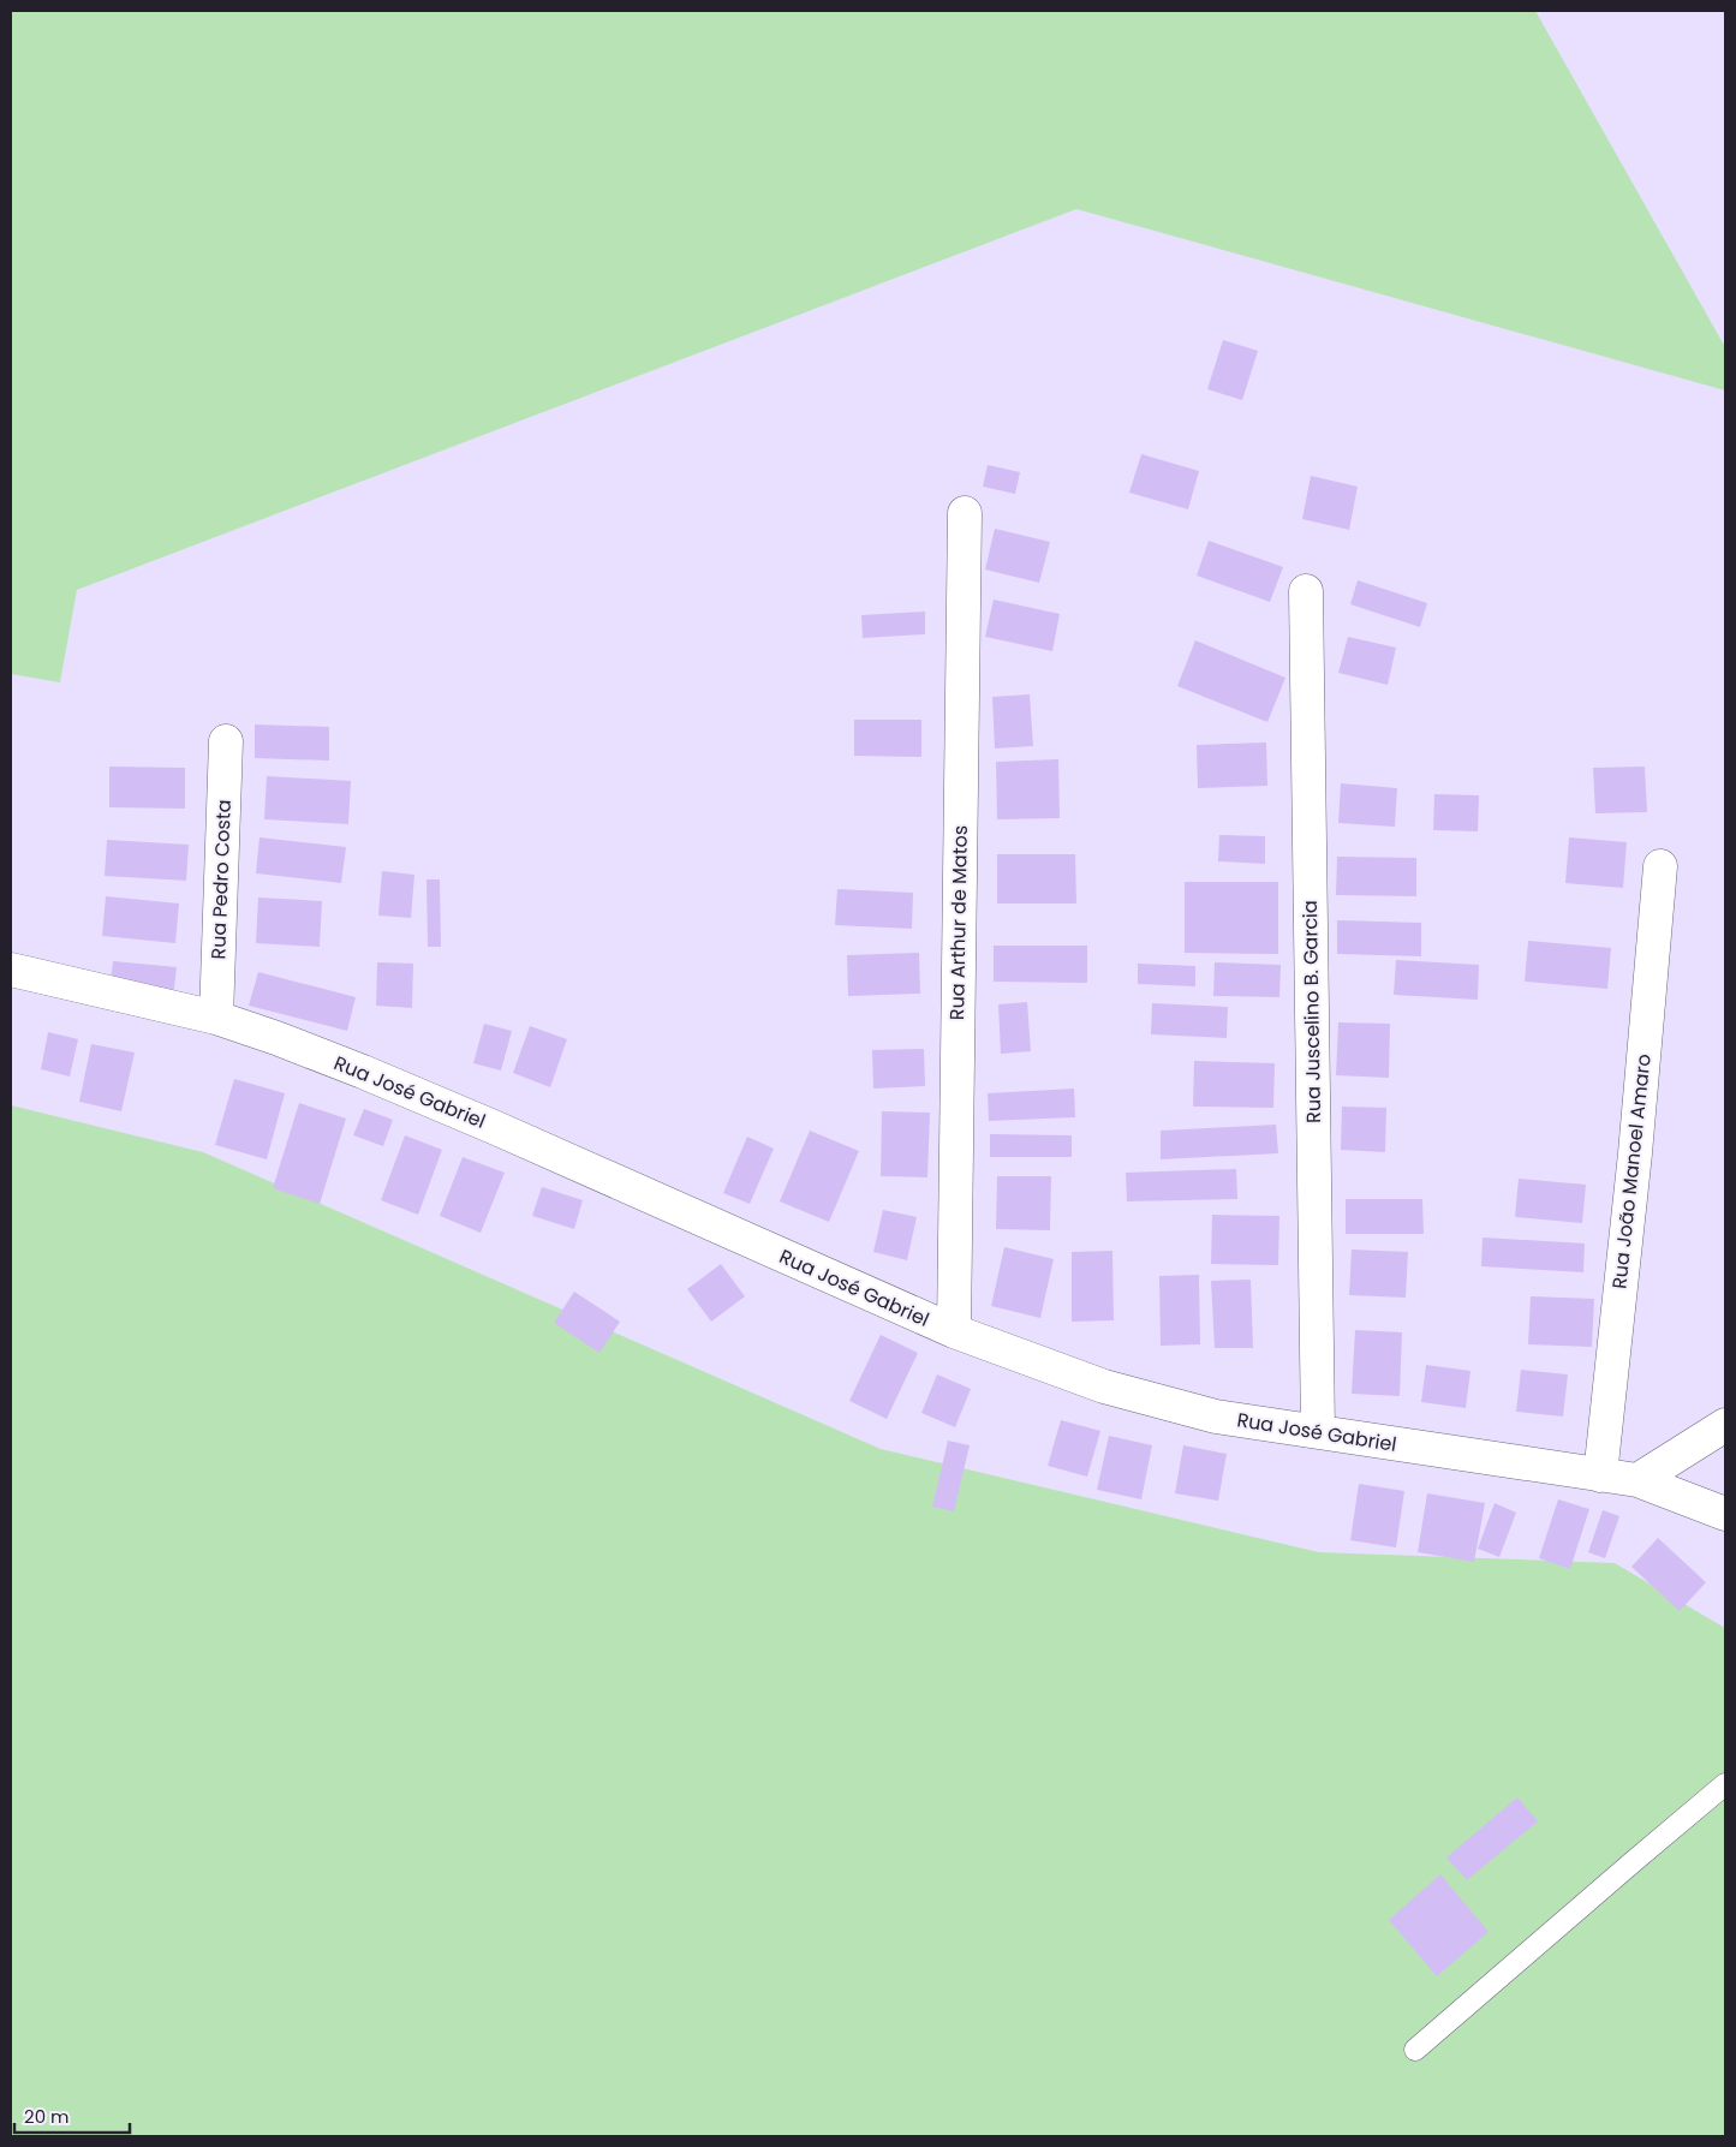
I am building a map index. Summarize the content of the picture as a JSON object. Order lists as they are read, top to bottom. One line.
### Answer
{"streets":{"street":["Rua Pedro Costa","Rua Arthur de Matos","Rua Juscelino B. Garcia","Rua José Gabriel","Rua João Manoel Amaro"]},"crossings":[["Rua Pedro Costa","Rua José Gabriel"],["Rua Arthur de Matos","Rua José Gabriel"],["Rua Juscelino B. Garcia","Rua José Gabriel"],["Rua José Gabriel","Rua João Manoel Amaro"]],"scale_bar":"20 m"}
